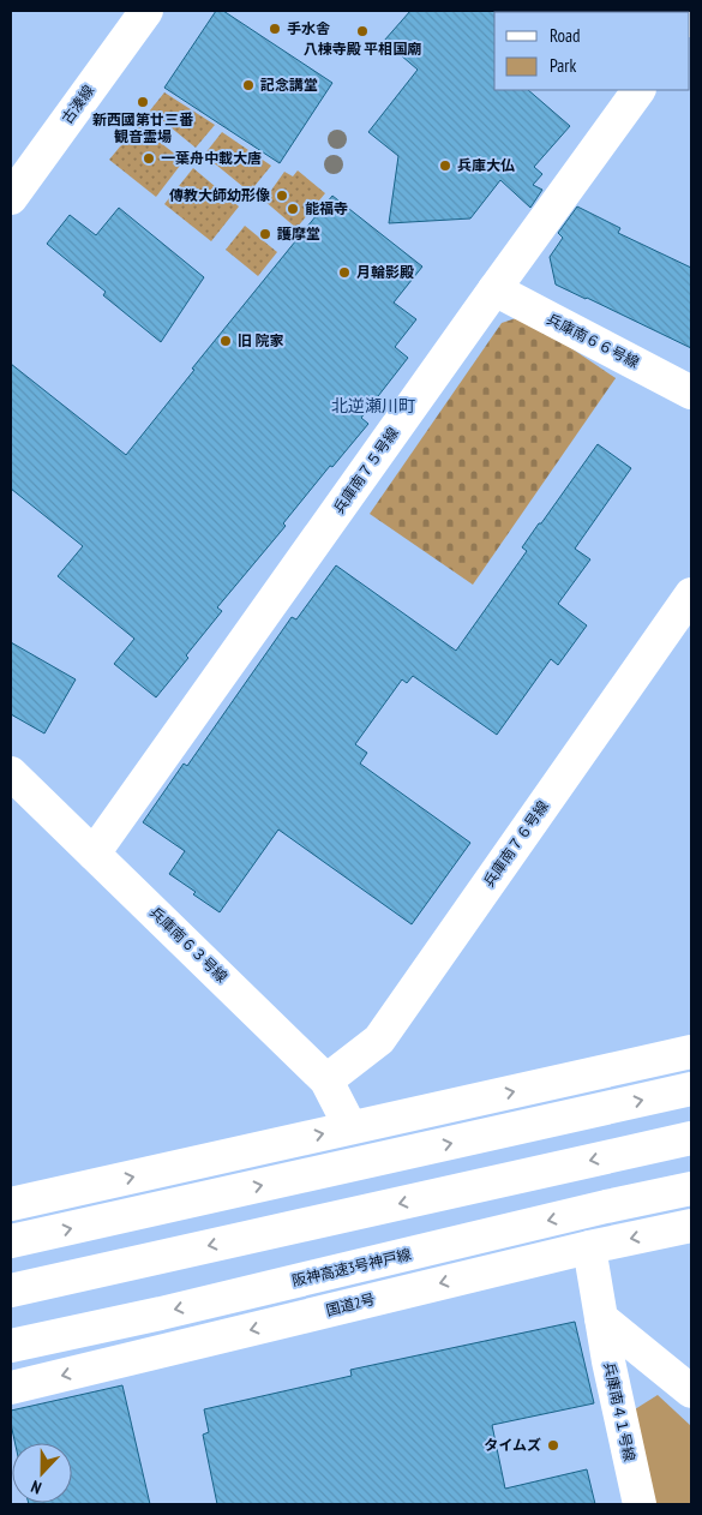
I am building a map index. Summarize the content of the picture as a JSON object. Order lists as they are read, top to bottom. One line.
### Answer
{"streets":{"main road":["古湊線","兵庫南６６号線","兵庫南７５号線","兵庫南７６号線","兵庫南６３号線","阪神高速3号神戸線","国道2号","兵庫南４１号線"]},"crossings":[["兵庫南６６号線","兵庫南７５号線"],["兵庫南７５号線","兵庫南６３号線"],["兵庫南７６号線","兵庫南６３号線"],["国道2号","兵庫南４１号線"]],"districts":["北逆瀬川町"],"places":["手水舎","八棟寺殿 平相国廟","記念講堂","新西國第廿三番 観音霊場","一葉舟中載大唐","兵庫大仏","傳教大師幼形像","能福寺","護摩堂","月輪影殿","旧 院家","タイムズ"],"legend":["Road","Park"],"north":"bottom"}
